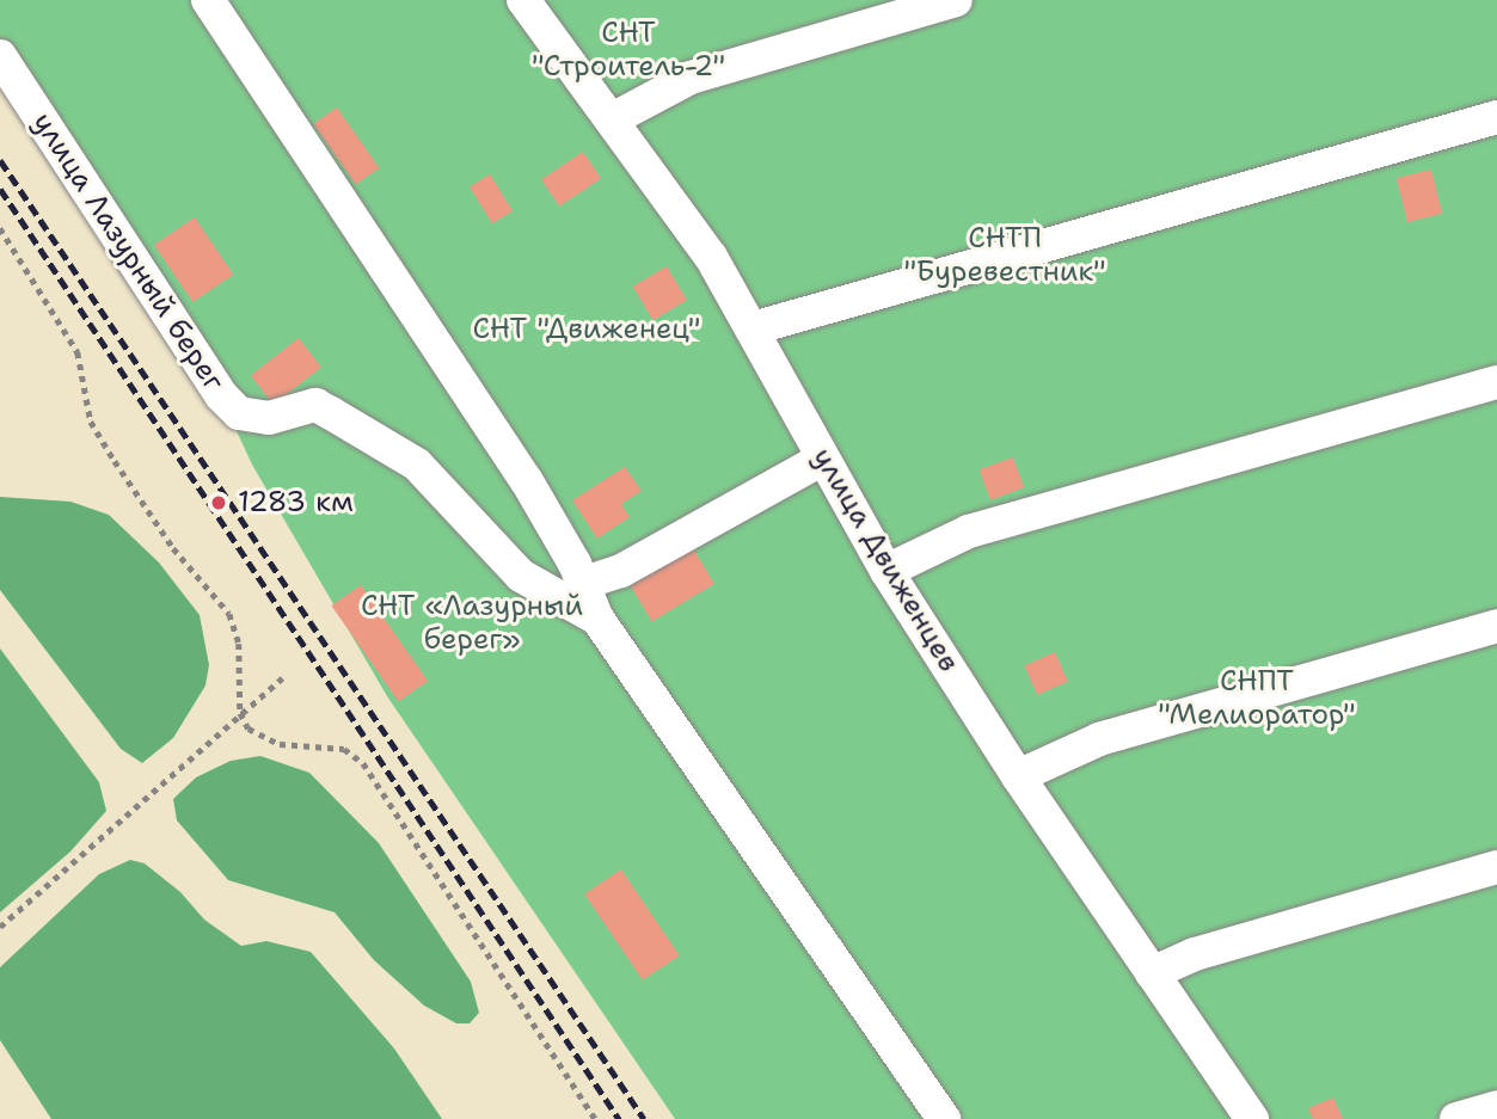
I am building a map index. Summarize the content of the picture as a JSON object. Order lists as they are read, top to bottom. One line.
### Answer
{"streets":{"street":["улица Лазурный берег","улица Движенцев"]},"parks":["СНТ \"Строитель-2\"","СНТП \"Буревестник\"","СНТ \"Движенец\"","СНТ «Лазурный берег»","СНПТ \"Мелиоратор\""],"places":["1283 км"]}
